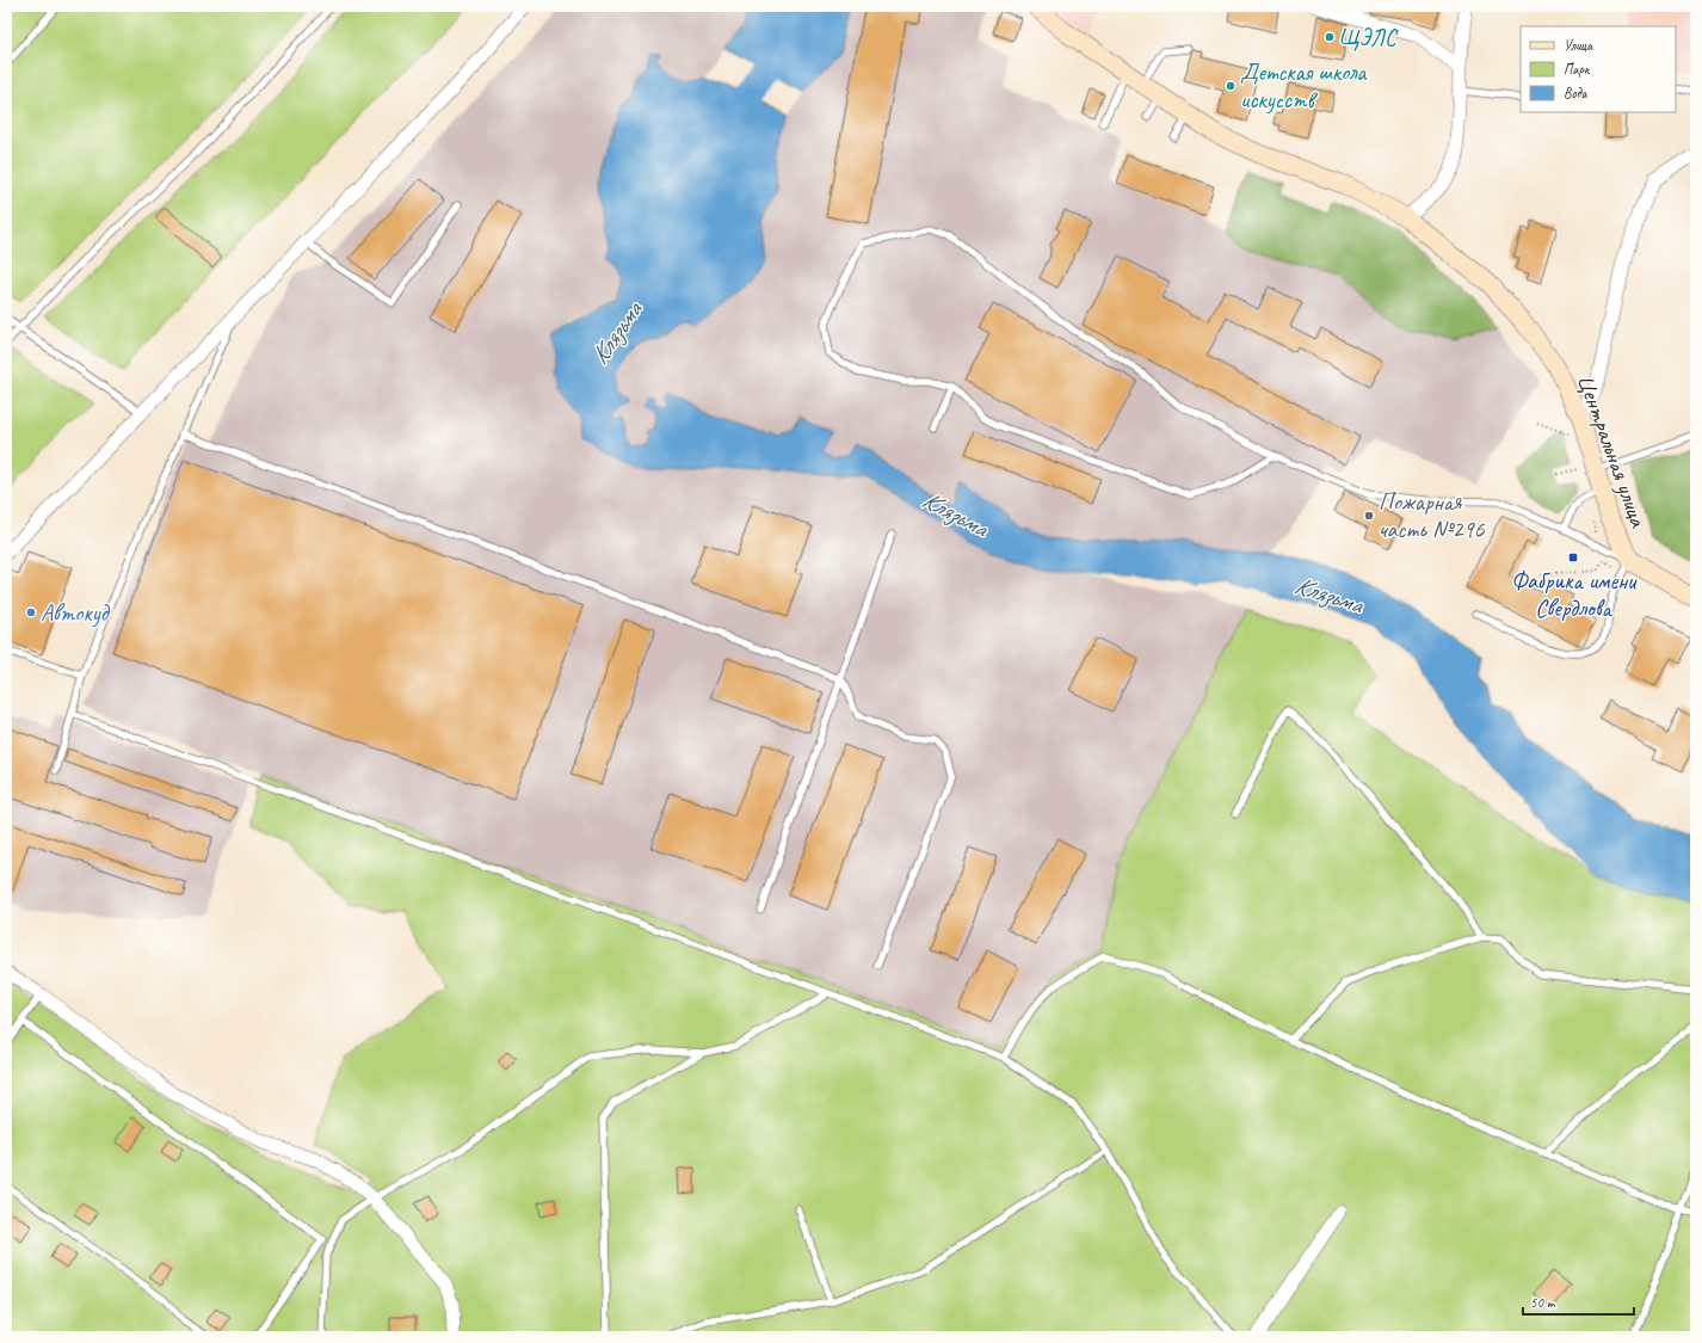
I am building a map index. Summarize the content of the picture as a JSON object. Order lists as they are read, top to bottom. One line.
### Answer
{"streets":{"street":["Центральная улица"]},"water":["Клязьма"],"places":{"other":["ЩЭЛС","Детская школа искусств","Пожарная часть №296","Автокуд"],"transit":["Фабрика имени Свердлова"]},"legend":["Улица","Парк","Вода"],"scale_bar":"50 m"}
